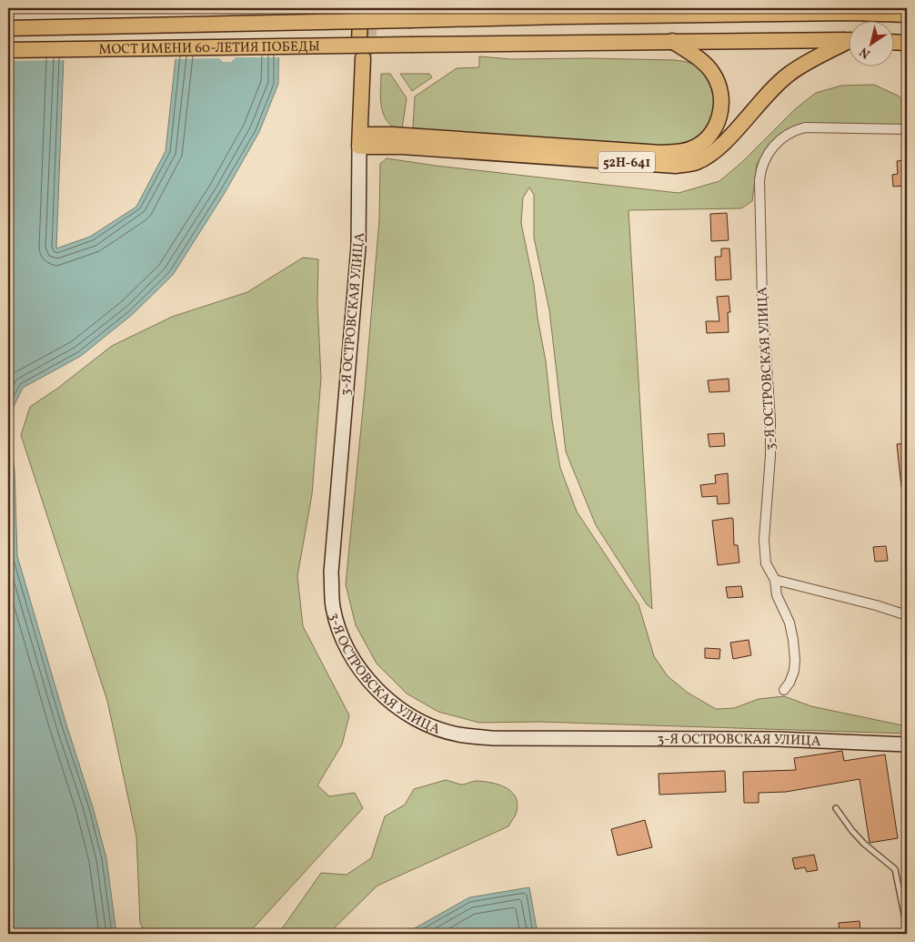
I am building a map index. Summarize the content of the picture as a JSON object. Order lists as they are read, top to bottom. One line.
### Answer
{"streets":{"main road":["МОСТ ИМЕНИ 60-ЛЕТИЯ ПОБЕДЫ","52Н-641","3-Я ОСТРОВСКАЯ УЛИЦА"]},"crossings":[["МОСТ ИМЕНИ 60-ЛЕТИЯ ПОБЕДЫ","52Н-641"],["52Н-641","3-Я ОСТРОВСКАЯ УЛИЦА"]],"north":"bottom left"}
